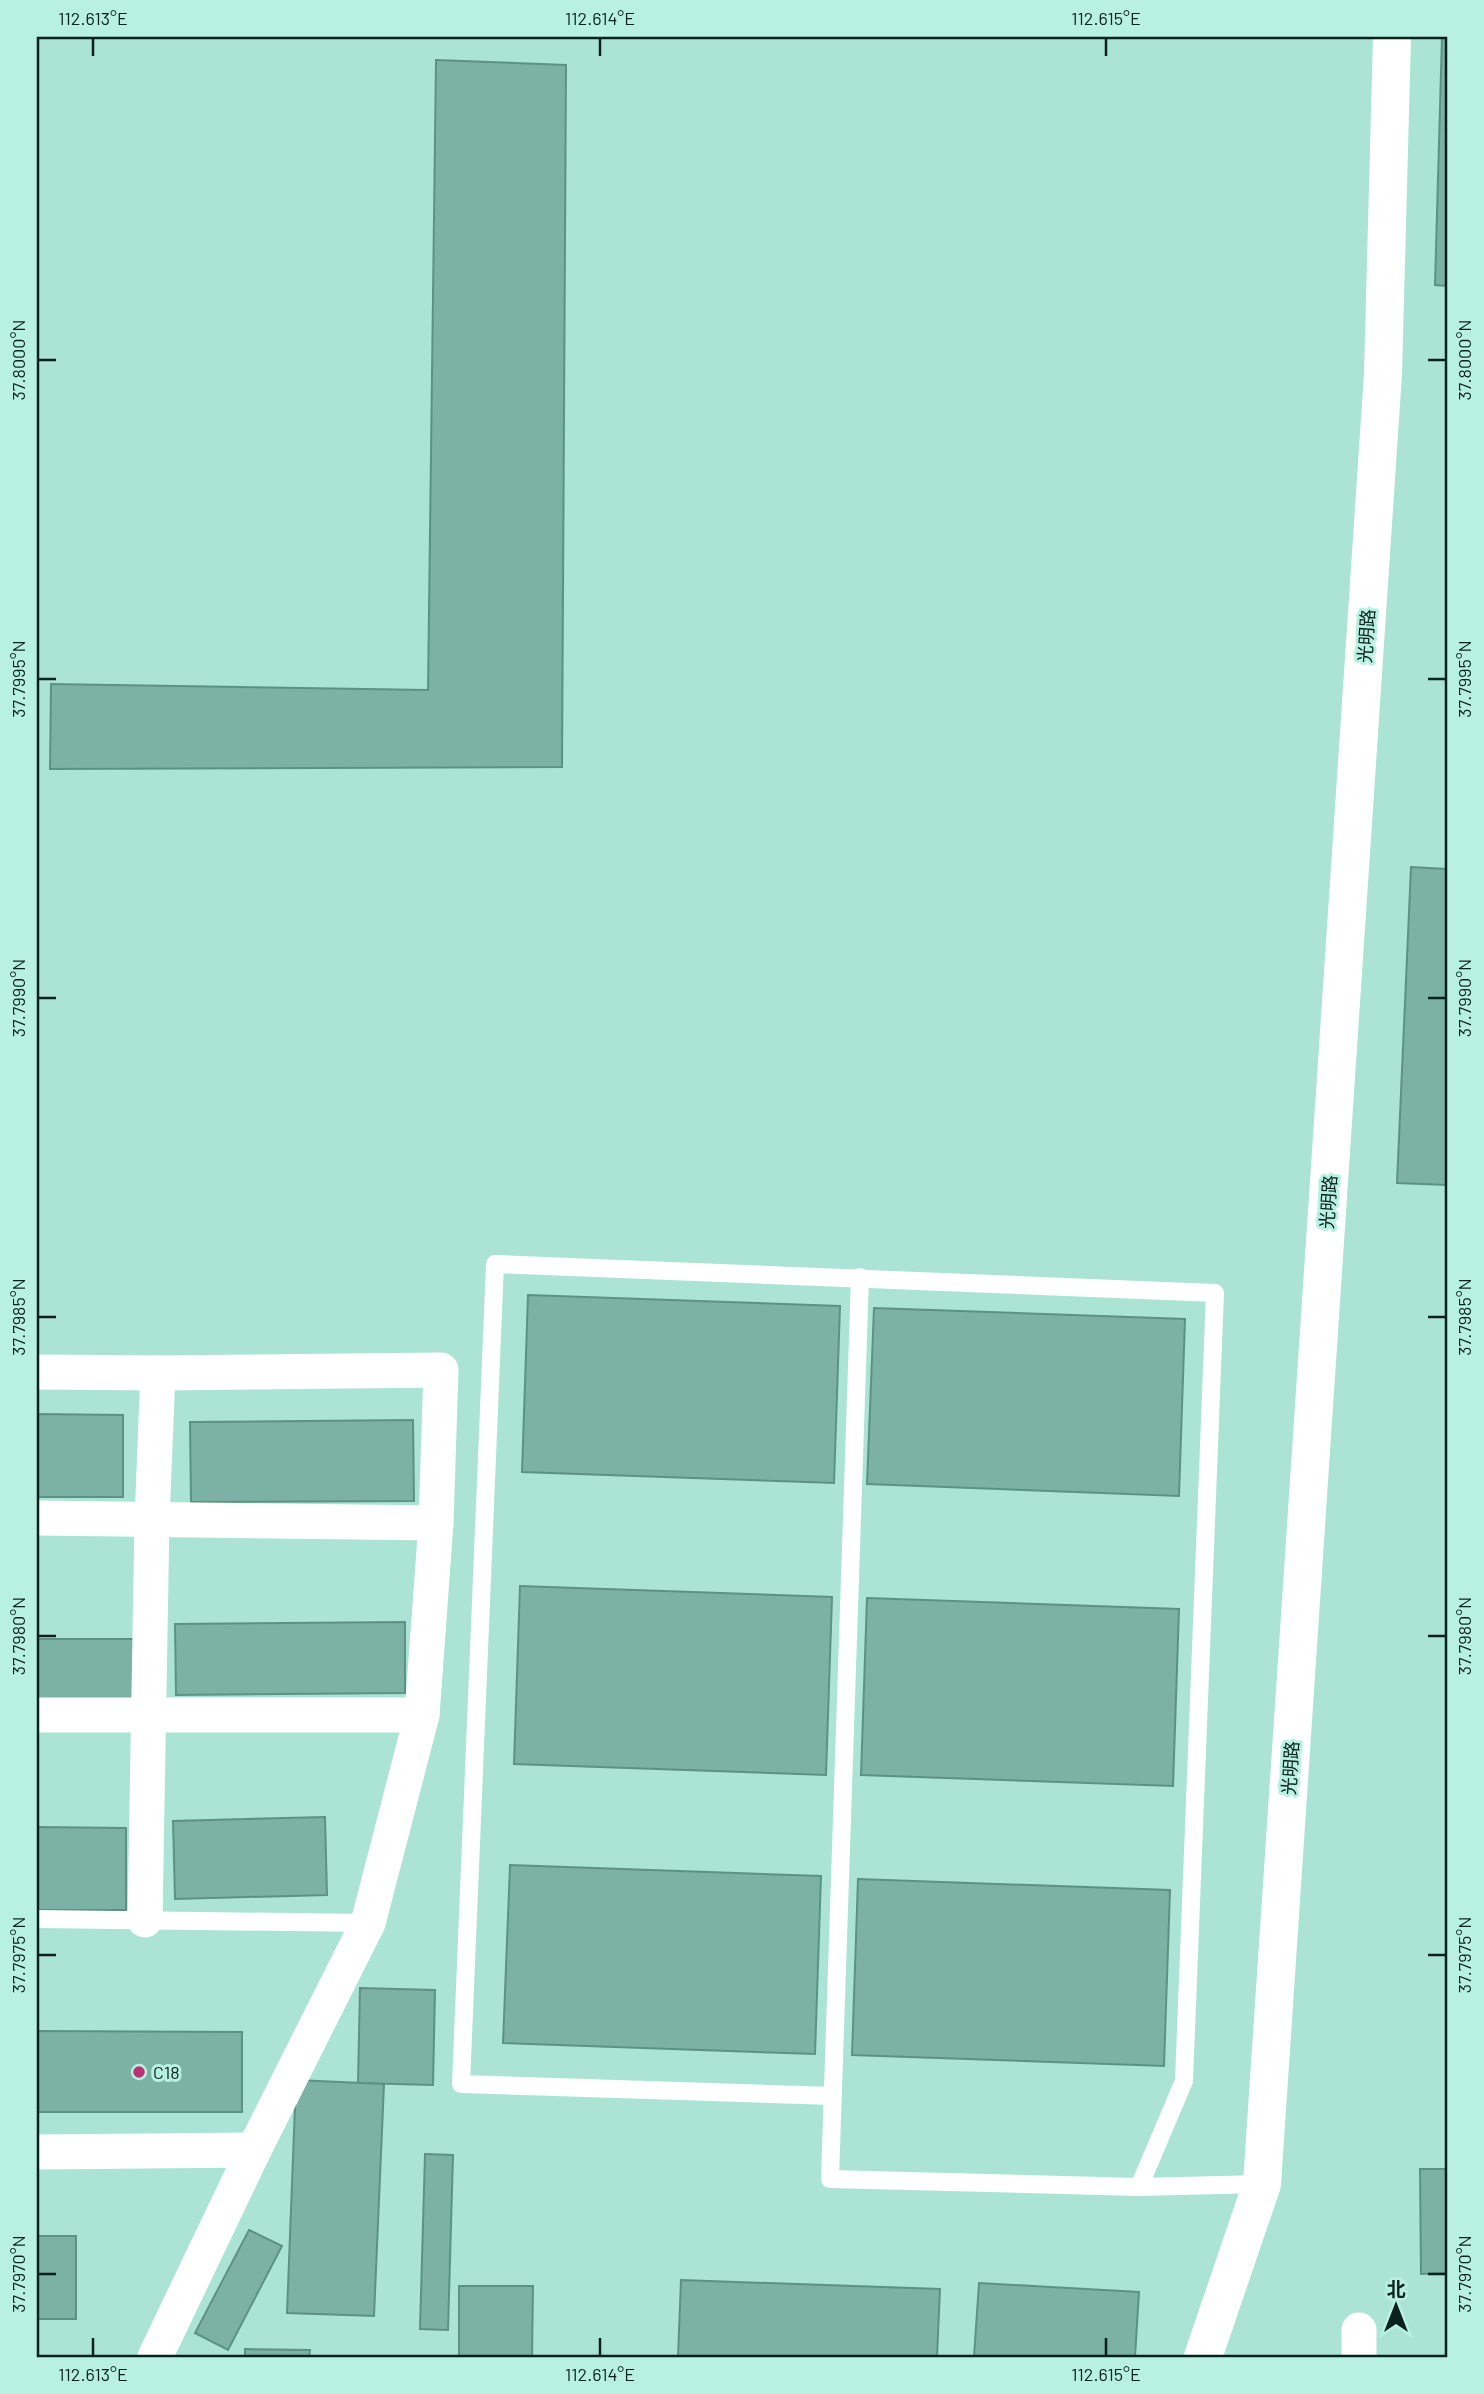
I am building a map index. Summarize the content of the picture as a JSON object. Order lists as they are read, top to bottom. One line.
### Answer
{"streets":{"street":["光明路"]},"places":["C18"],"north":"top","coordinates":["112.613°E","112.614°E","112.615°E","37.8000°N","37.7995°N","37.7990°N","37.7985°N","37.7980°N","37.7975°N","37.7970°N"]}
